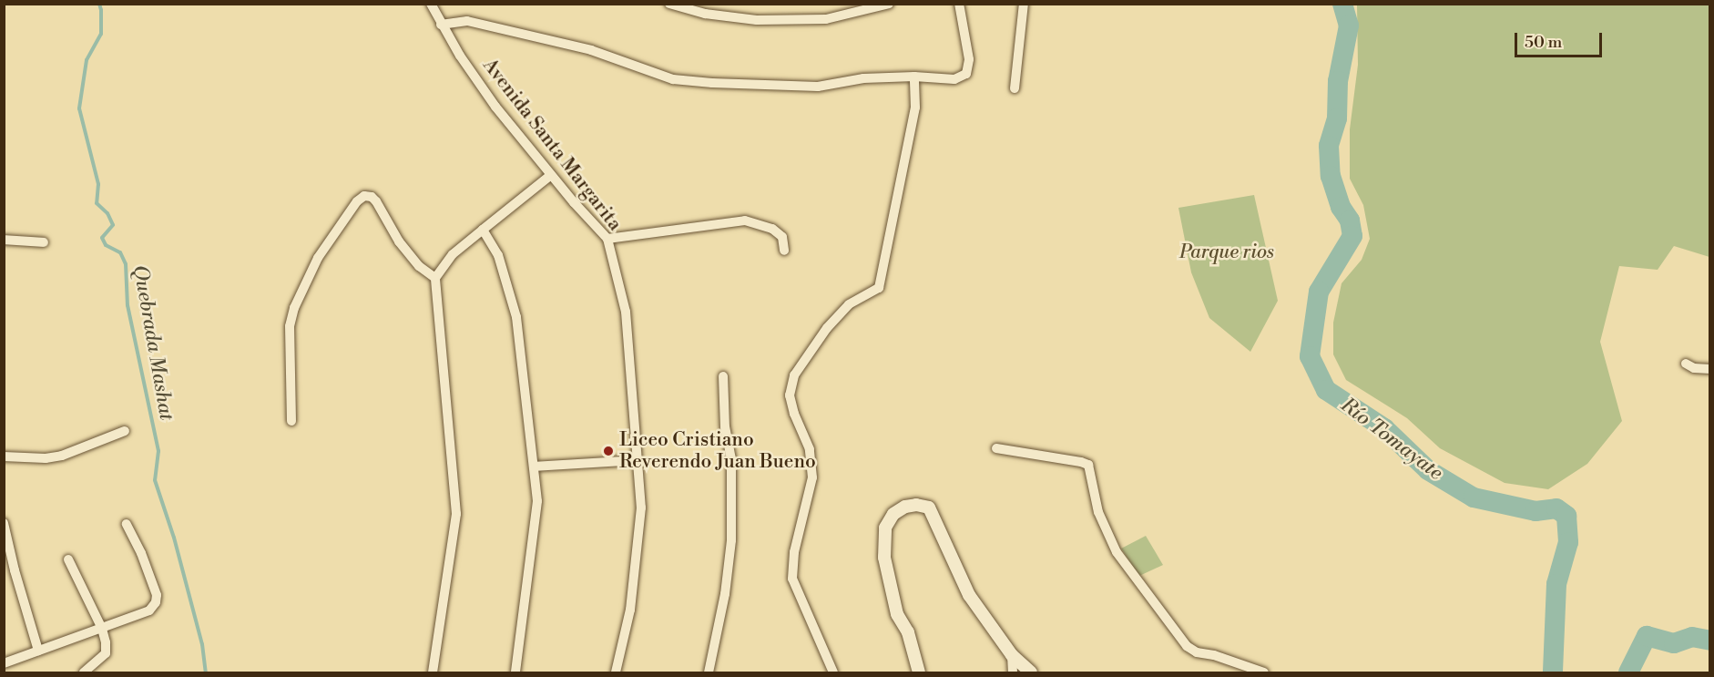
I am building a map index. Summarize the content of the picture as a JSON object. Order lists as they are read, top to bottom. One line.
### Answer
{"streets":{"street":["Avenida Santa Margarita"]},"water":["Quebrada Mashat","Río Tomayate"],"parks":["Parque rios"],"places":["Liceo Cristiano Reverendo Juan Bueno"],"scale_bar":"50 m"}
